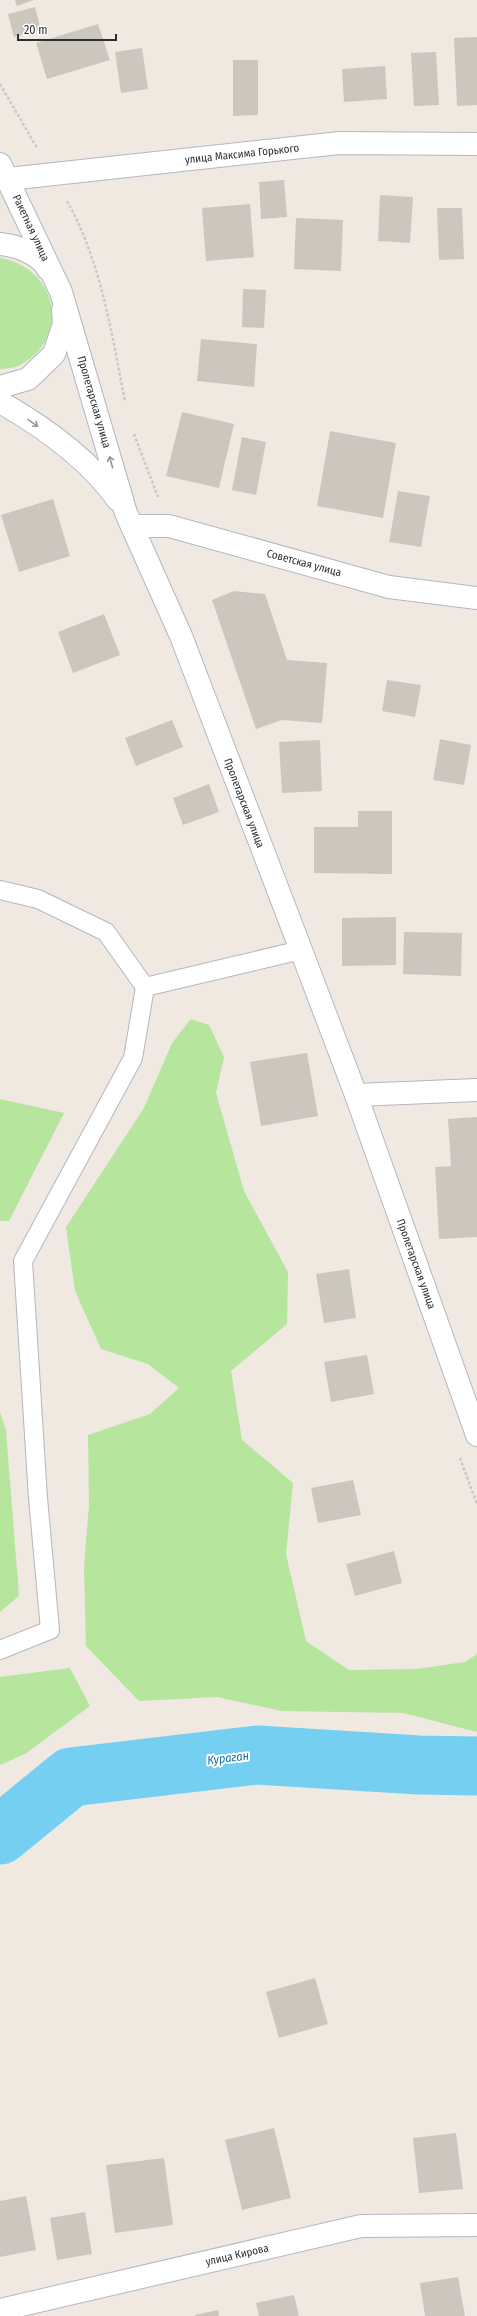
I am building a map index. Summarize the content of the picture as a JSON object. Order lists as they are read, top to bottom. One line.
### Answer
{"streets":{"main road":["улица Максима Горького","Ракетная улица","Пролетарская улица","Советская улица","улица Кирова"]},"crossings":[["улица Максима Горького","Ракетная улица"],["Ракетная улица","Пролетарская улица"],["Пролетарская улица","Советская улица"]],"water":["Кураган"],"scale_bar":"20 m"}
